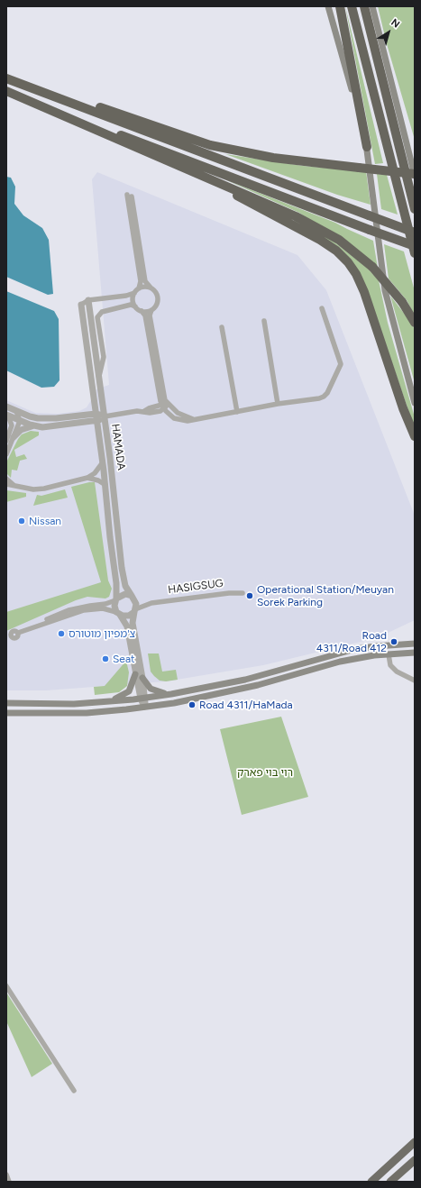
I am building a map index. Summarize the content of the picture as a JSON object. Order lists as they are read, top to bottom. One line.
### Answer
{"streets":{"street":["HAMADA","HASIGSUG"]},"crossings":[["HAMADA","HASIGSUG"]],"parks":["רוי בוי פארק"],"places":["Nissan","Operational Station/Meuyan Sorek Parking","צ'מפיון מוטורס","Road 4311/Road 412","Seat","Road 4311/HaMada"],"north":"top right"}
